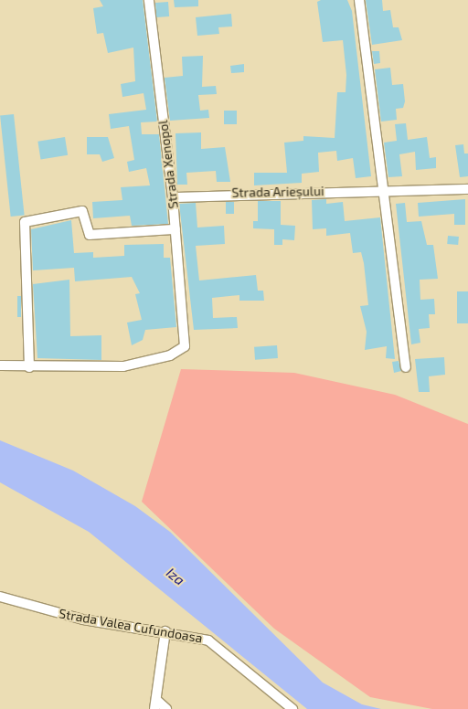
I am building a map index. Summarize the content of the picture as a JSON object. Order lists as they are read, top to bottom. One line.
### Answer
{"streets":{"street":["Strada Xenopol","Strada Arieșului","Strada Valea Cufundoasa"]},"crossings":[["Strada Xenopol","Strada Arieșului"]],"water":["Iza"]}
